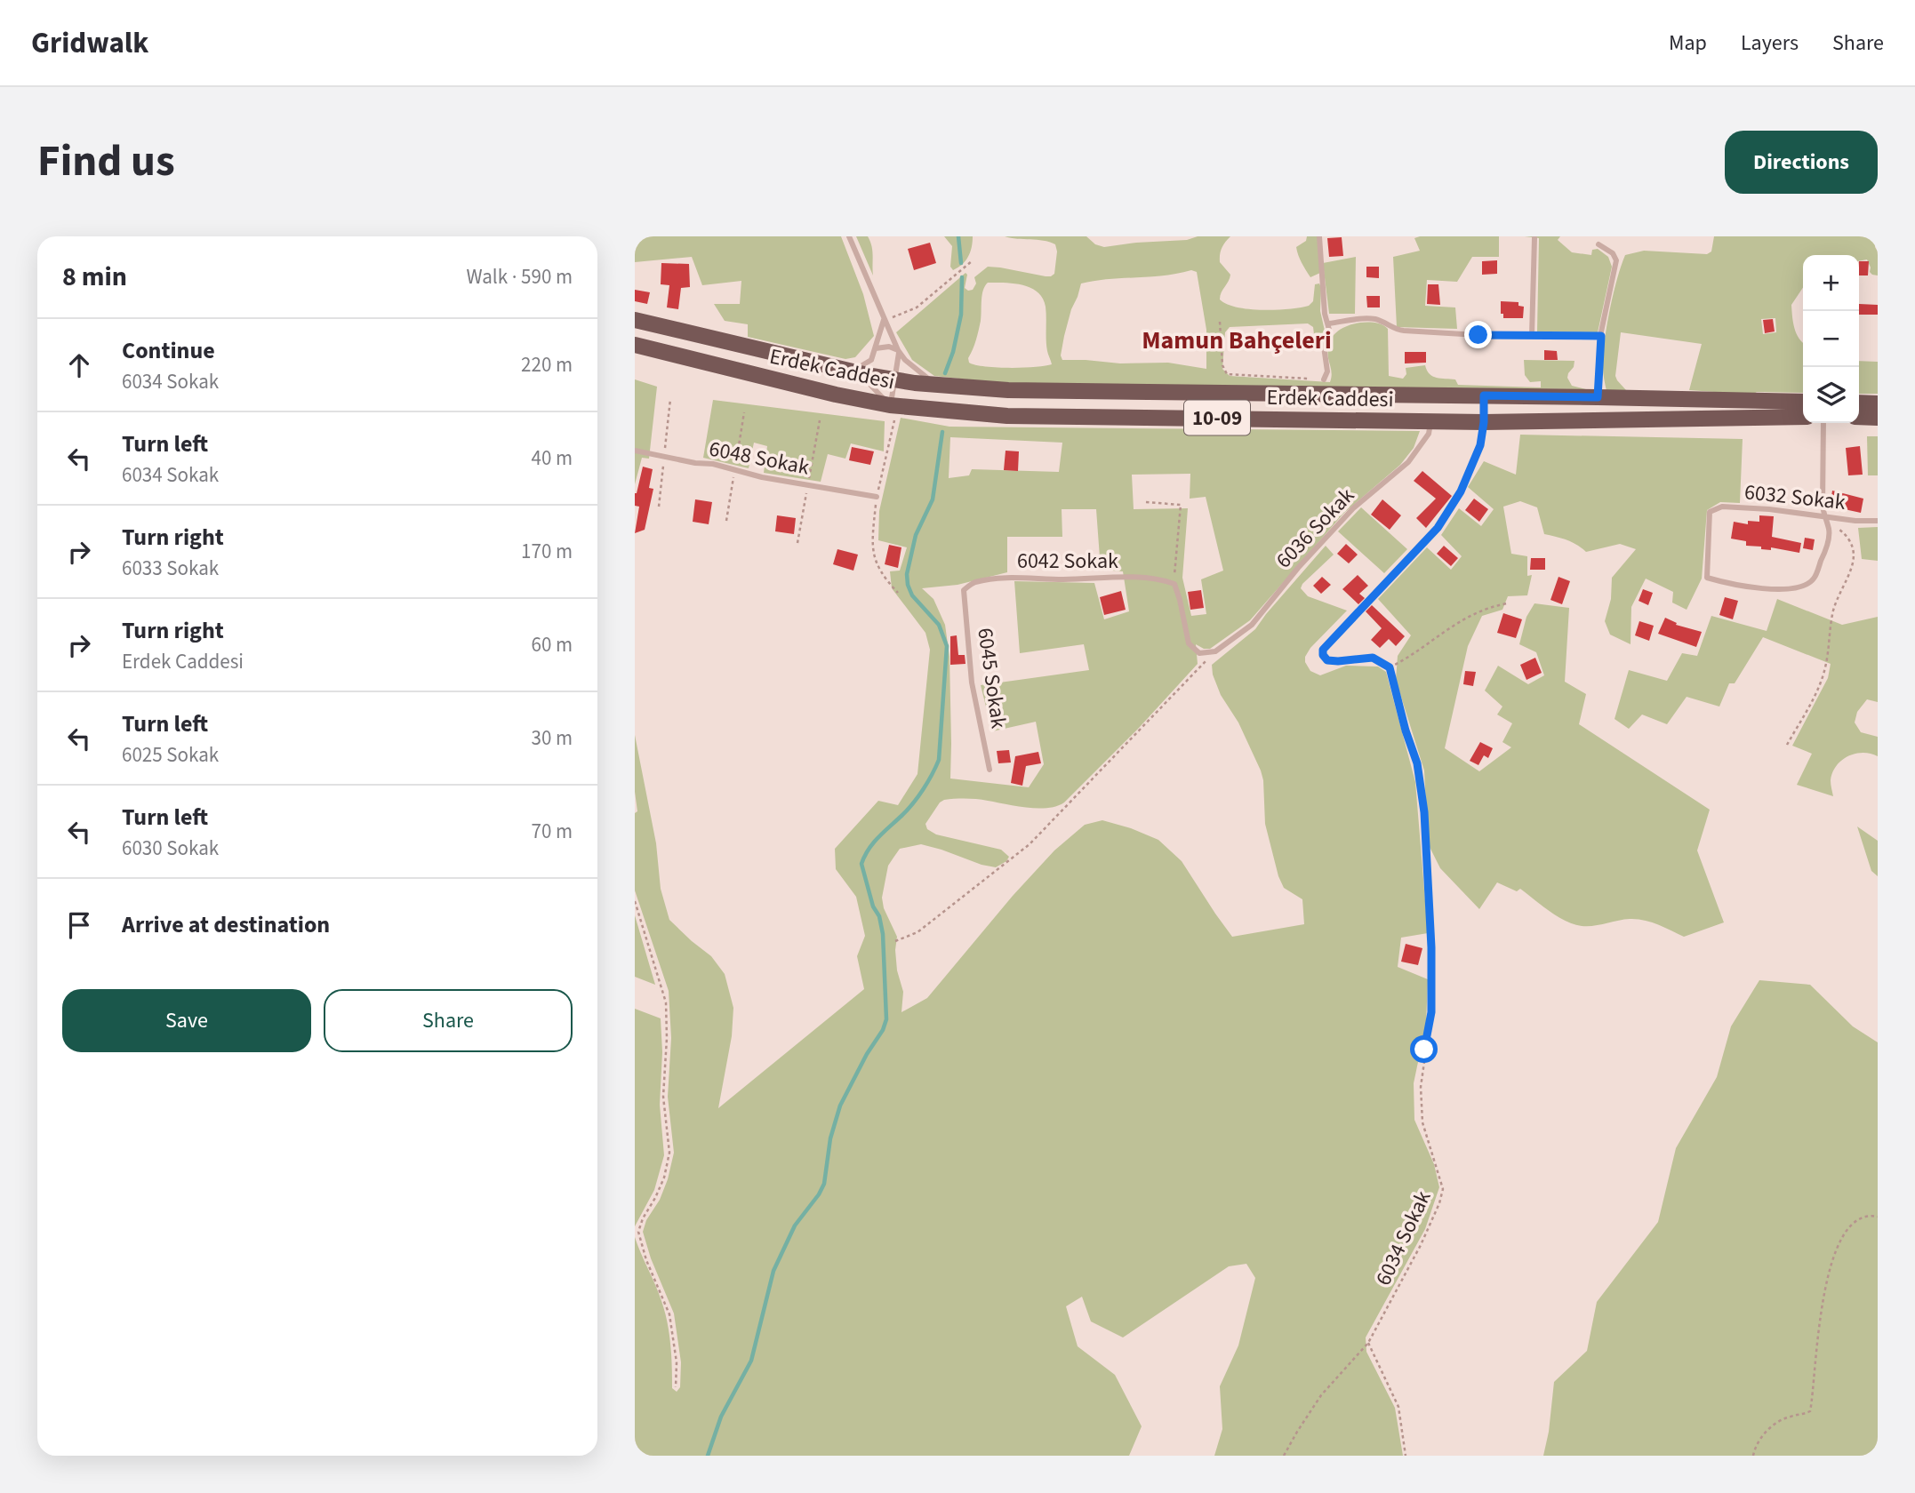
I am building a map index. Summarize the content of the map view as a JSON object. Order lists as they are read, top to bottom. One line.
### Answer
{"streets":{"main road":["Erdek Caddesi","10-09"],"lane":["6048 Sokak","6032 Sokak","6036 Sokak","6042 Sokak","6045 Sokak"],"path":["6034 Sokak"]},"crossings":[["Erdek Caddesi","6036 Sokak"],["6042 Sokak","6045 Sokak"]],"districts":["Mamun Bahçeleri"],"page":{"header":"Gridwalk","nav":["Map","Layers","Share"],"title":"Find us","buttons":["Directions",["Save","Share"]],"heading":["8 min","Walk · 590 m"],"map_buttons":["+","−"],"list":[["Continue","6034 Sokak","220 m"],["Turn left","6034 Sokak","40 m"],["Turn right","6033 Sokak","170 m"],["Turn right","Erdek Caddesi","60 m"],["Turn left","6025 Sokak","30 m"],["Turn left","6030 Sokak","70 m"],"Arrive at destination"]}}
